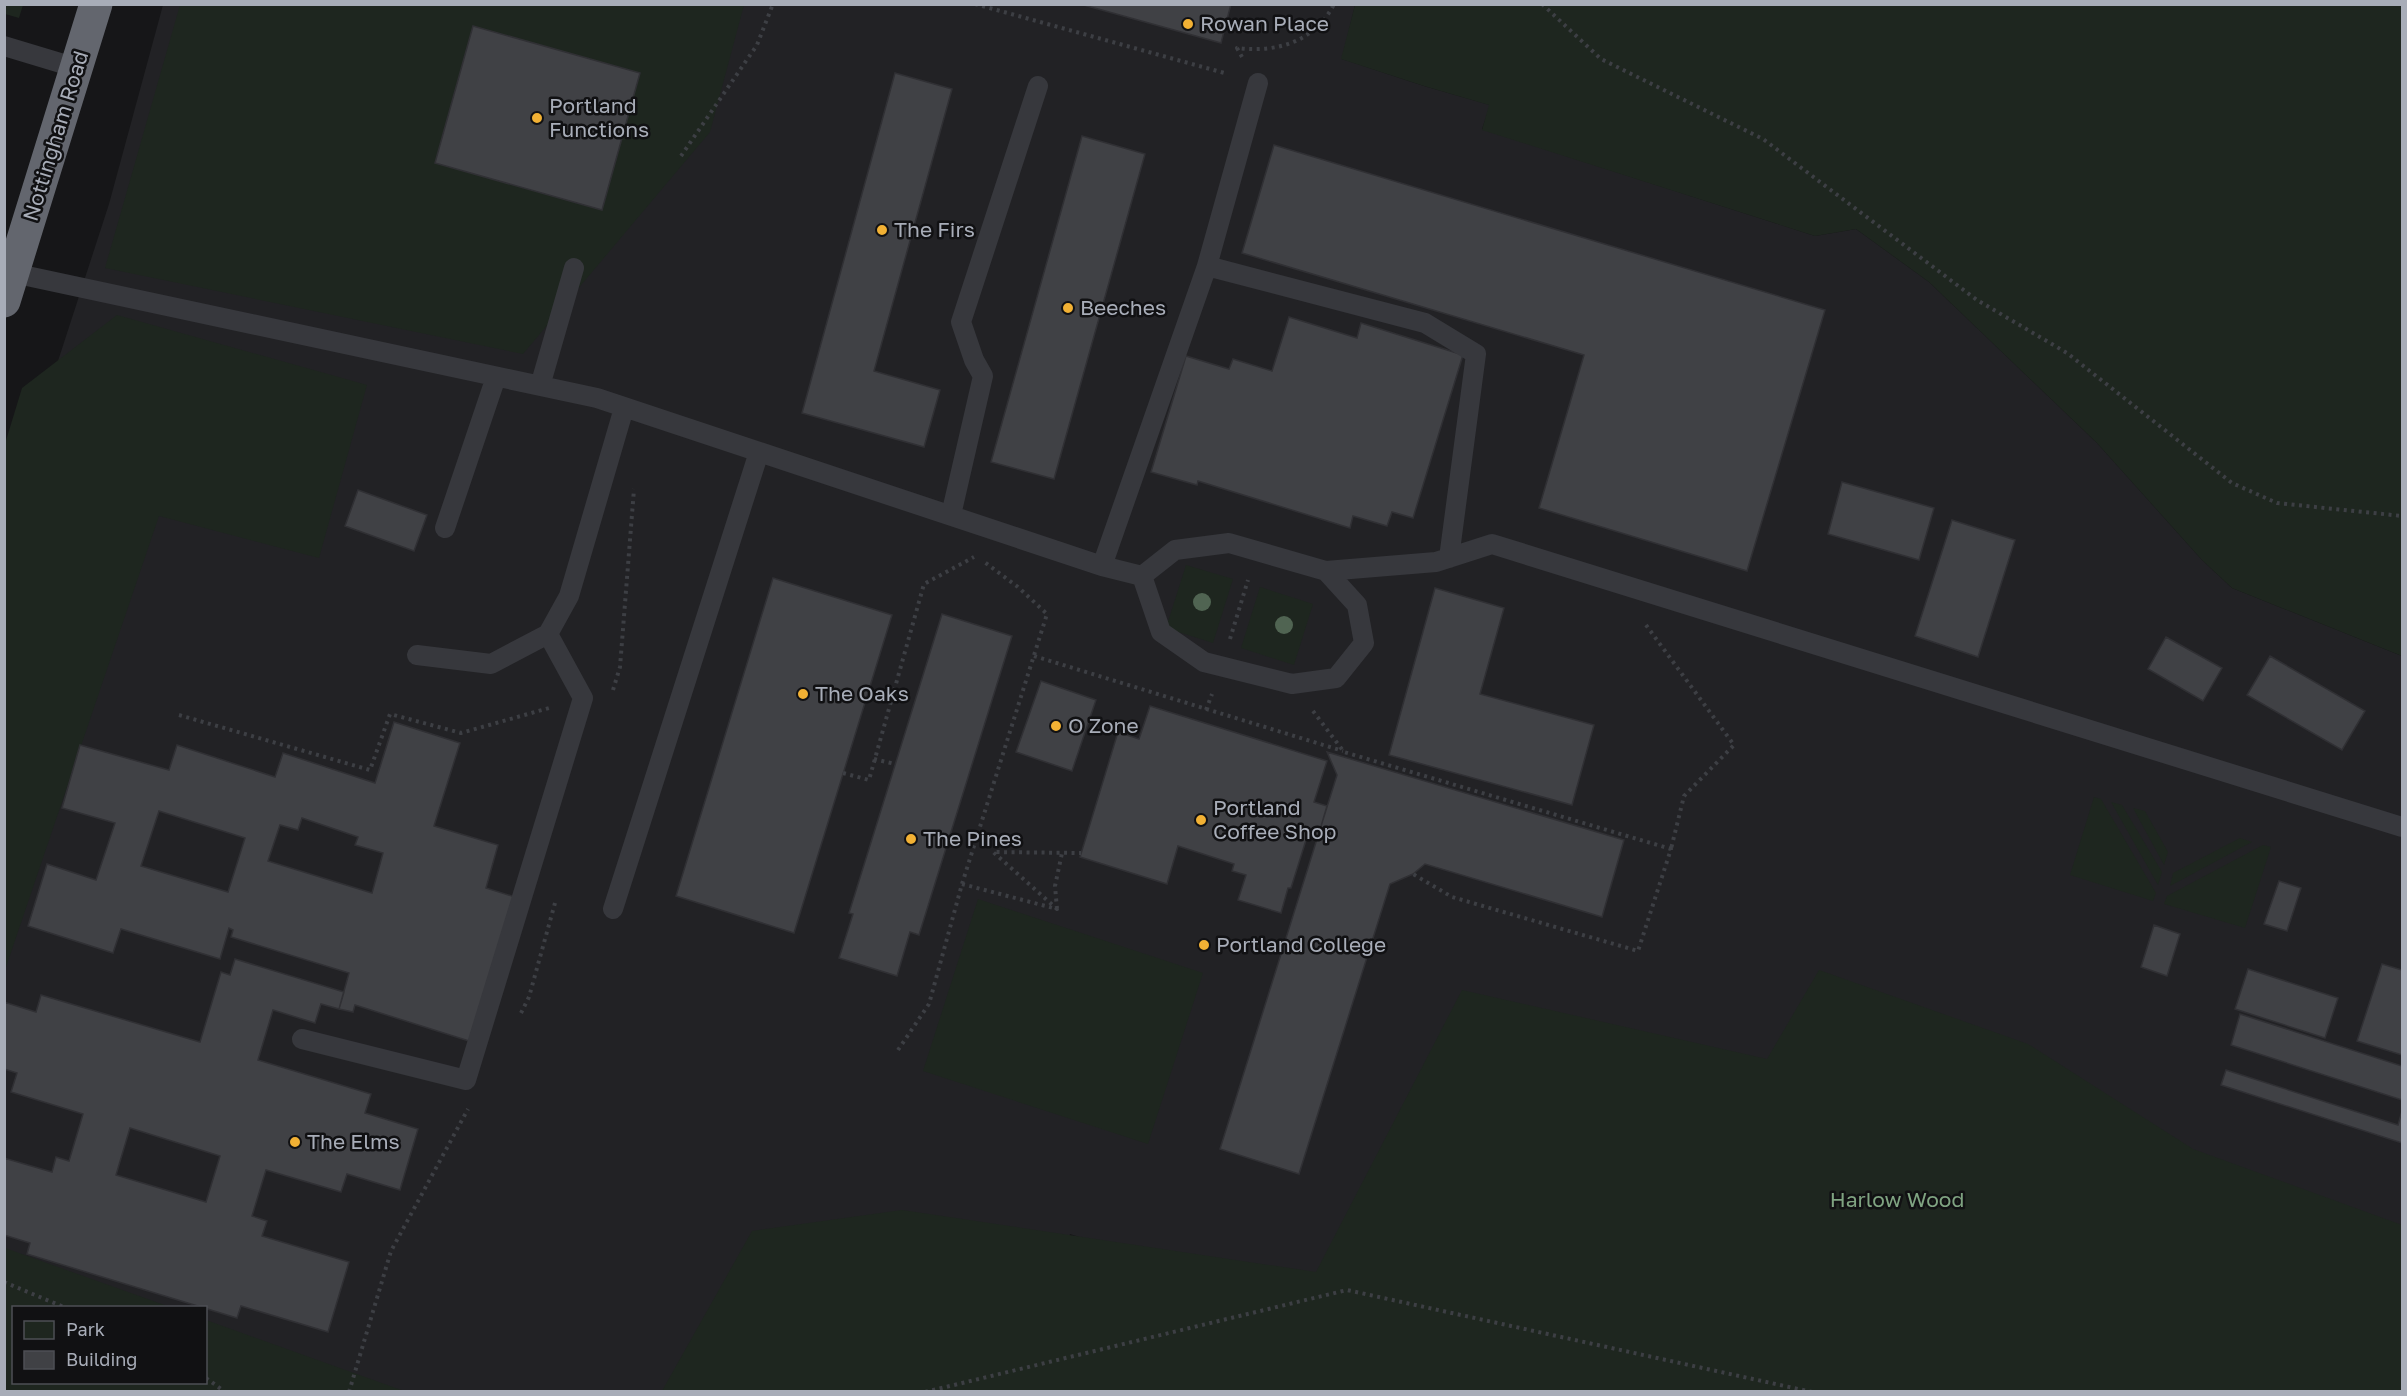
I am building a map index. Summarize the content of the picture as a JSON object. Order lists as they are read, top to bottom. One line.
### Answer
{"streets":{"highway":["Nottingham Road"]},"parks":["Harlow Wood"],"places":["Rowan Place","Portland Functions","The Firs","Beeches","The Oaks","O Zone","Portland Coffee Shop","The Pines","Portland College","The Elms"],"legend":["Park","Building"]}
